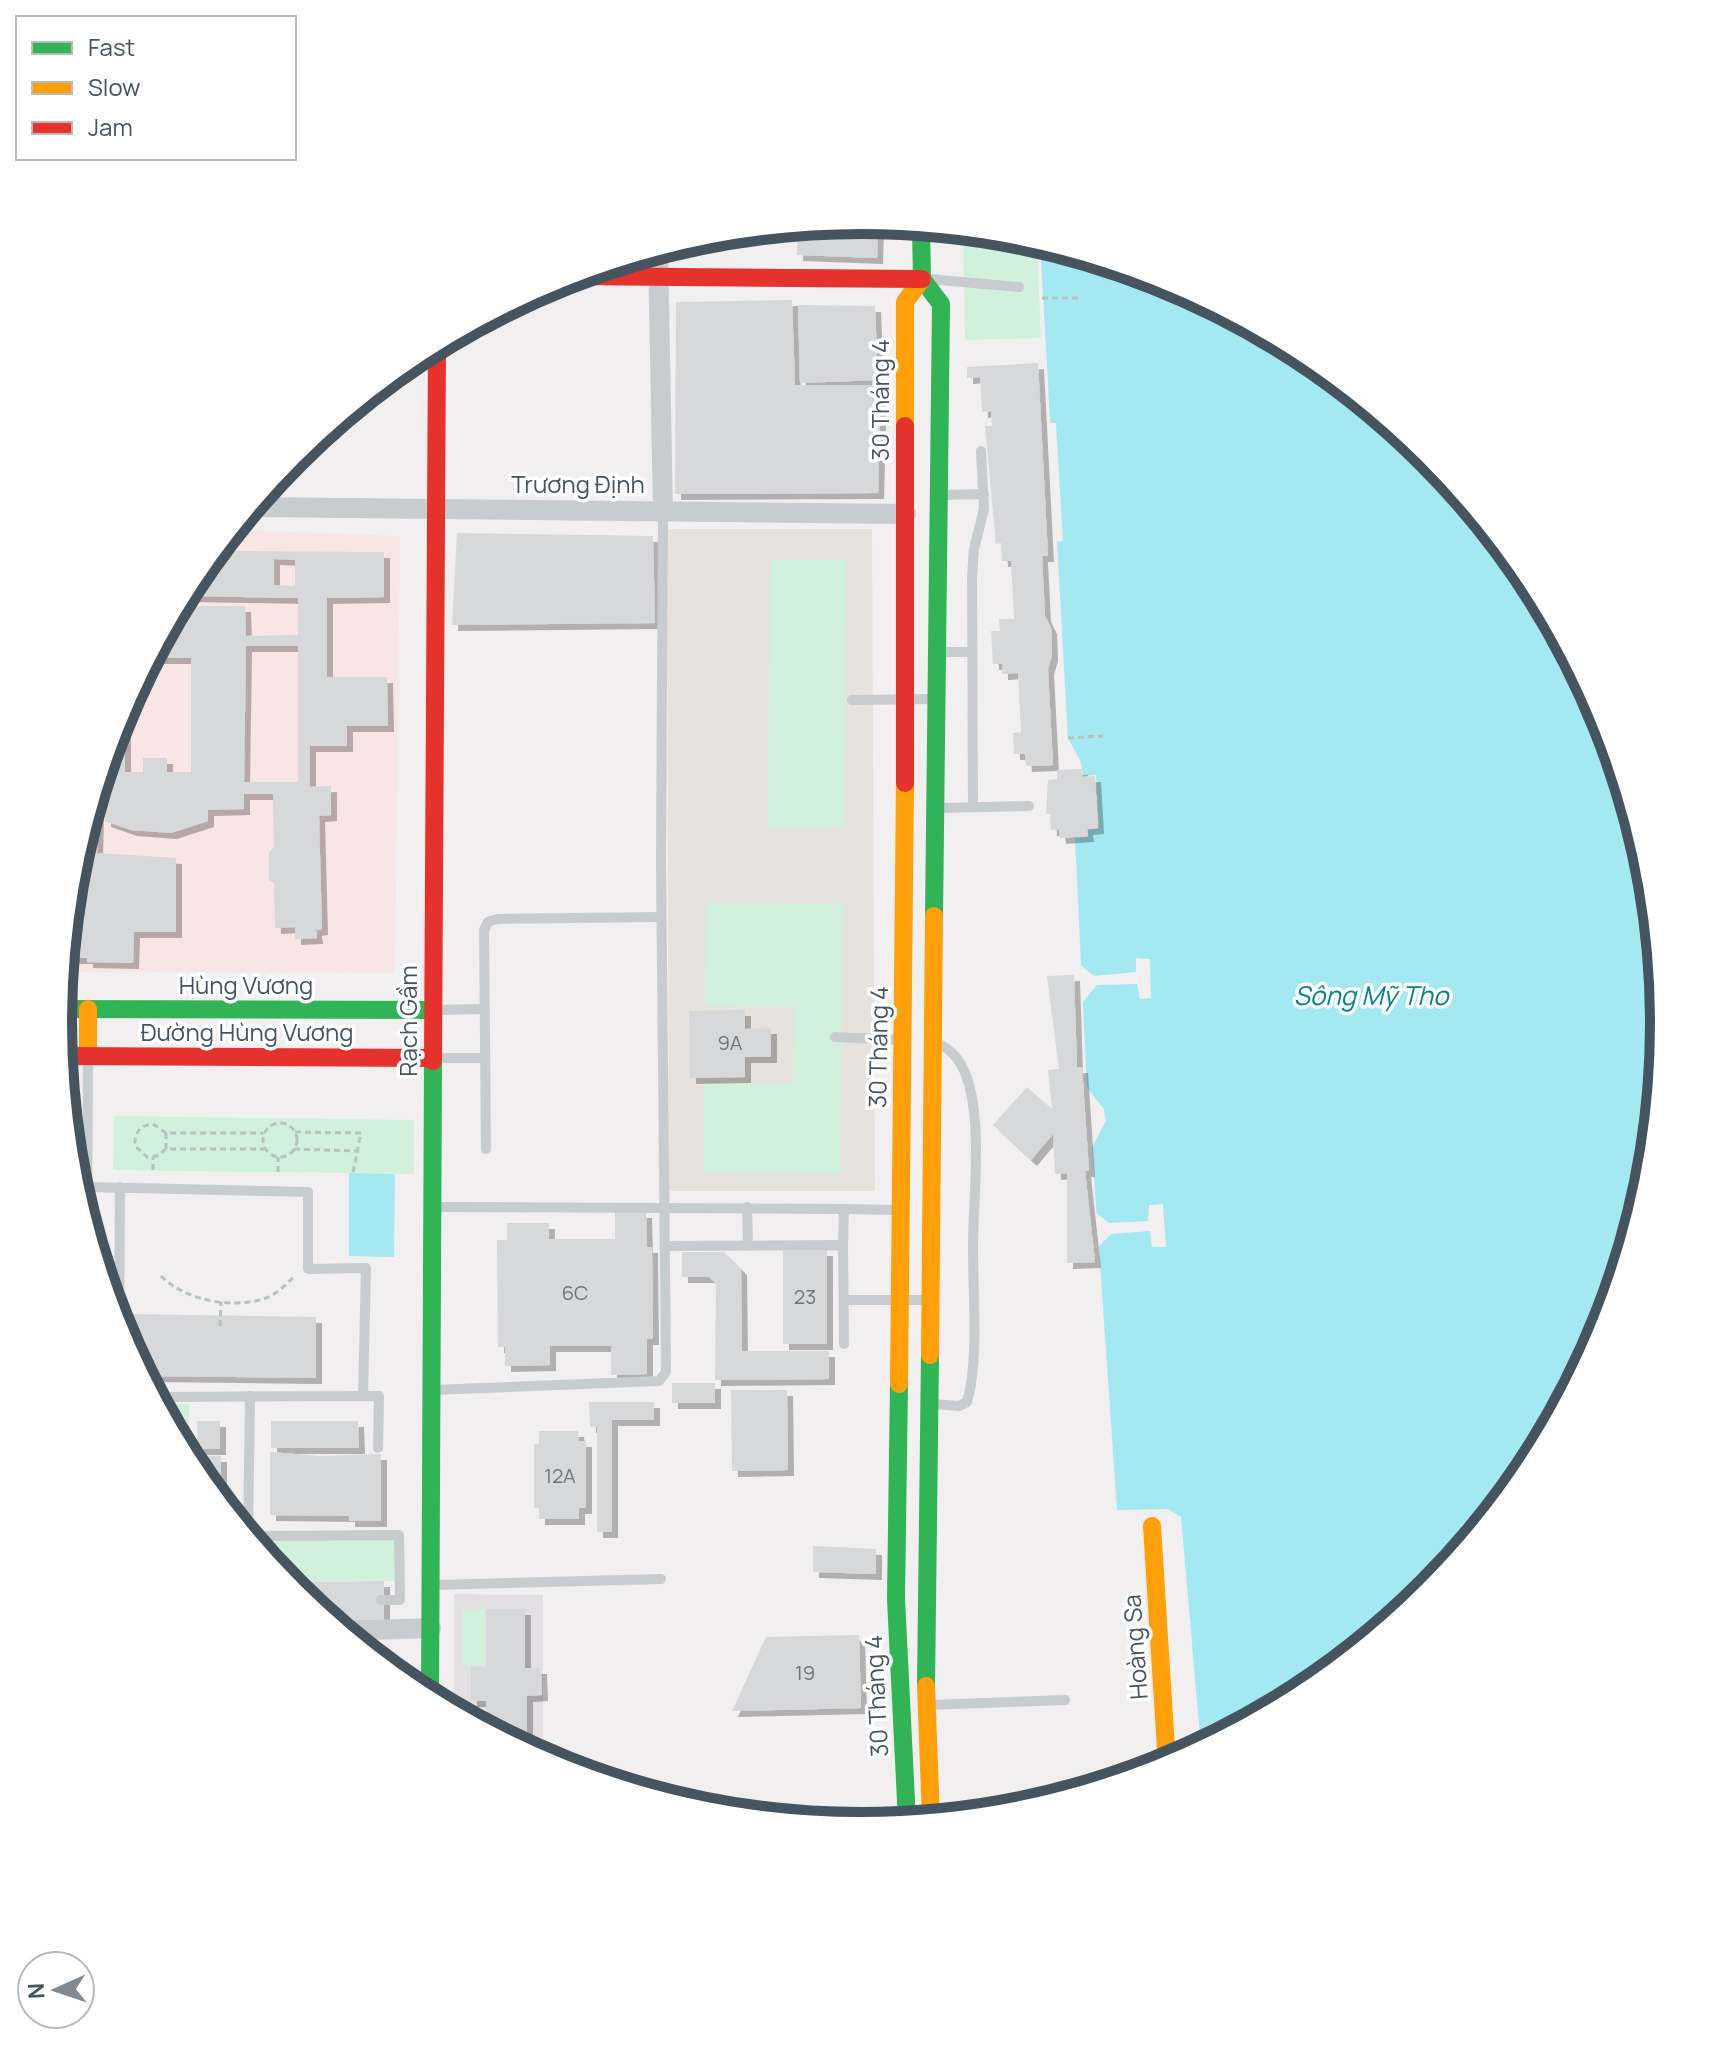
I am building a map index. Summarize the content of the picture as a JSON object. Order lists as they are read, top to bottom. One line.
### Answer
{"streets":{"main road":["30 Tháng 4","Hùng Vương","Rạch Gầm","Đường Hùng Vương","Hoàng Sa"],"street":["Trương Định"]},"crossings":[["30 Tháng 4","Trương Định"],["Trương Định","Rạch Gầm"],["Hùng Vương","Rạch Gầm"],["Rạch Gầm","Đường Hùng Vương"]],"water":["Sông Mỹ Tho"],"house_numbers":["9A","6C","23","12A","19"],"legend":["Fast","Slow","Jam"],"north":"left"}
